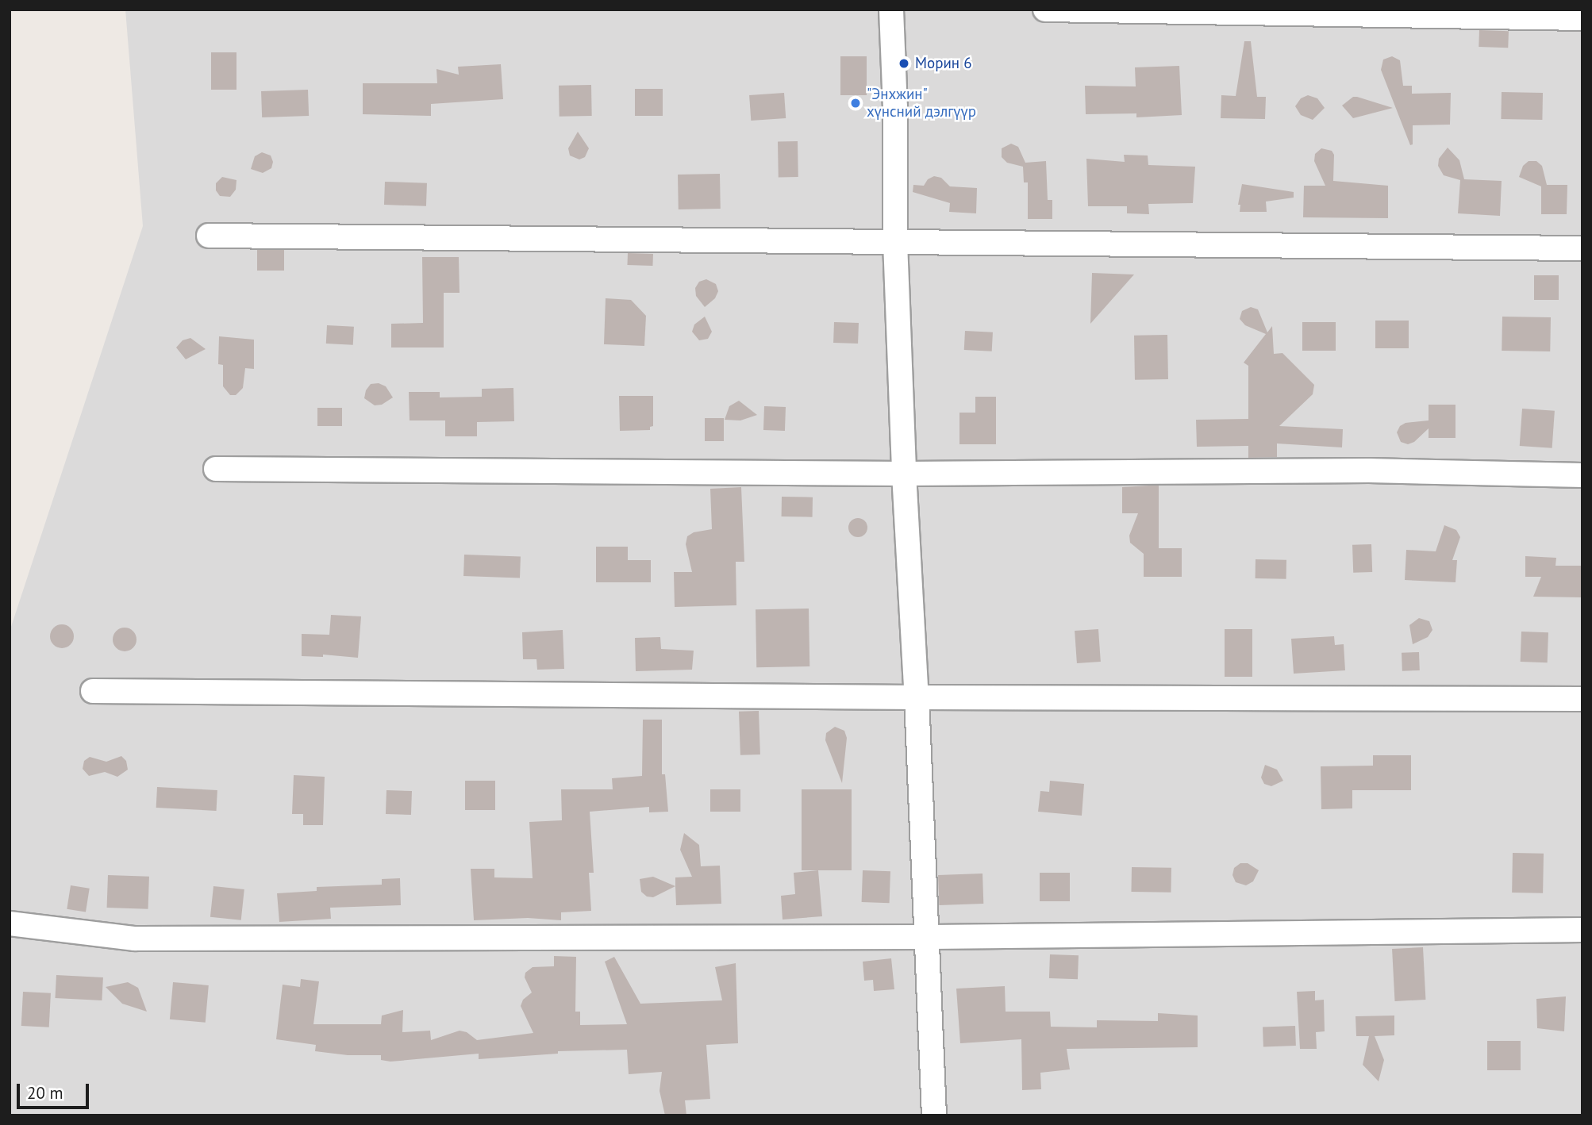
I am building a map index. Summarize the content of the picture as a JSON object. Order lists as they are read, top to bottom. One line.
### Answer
{"places":["Морин 6","\"Энхжин\" хүнсний дэлгүүр"],"scale_bar":"20 m"}
